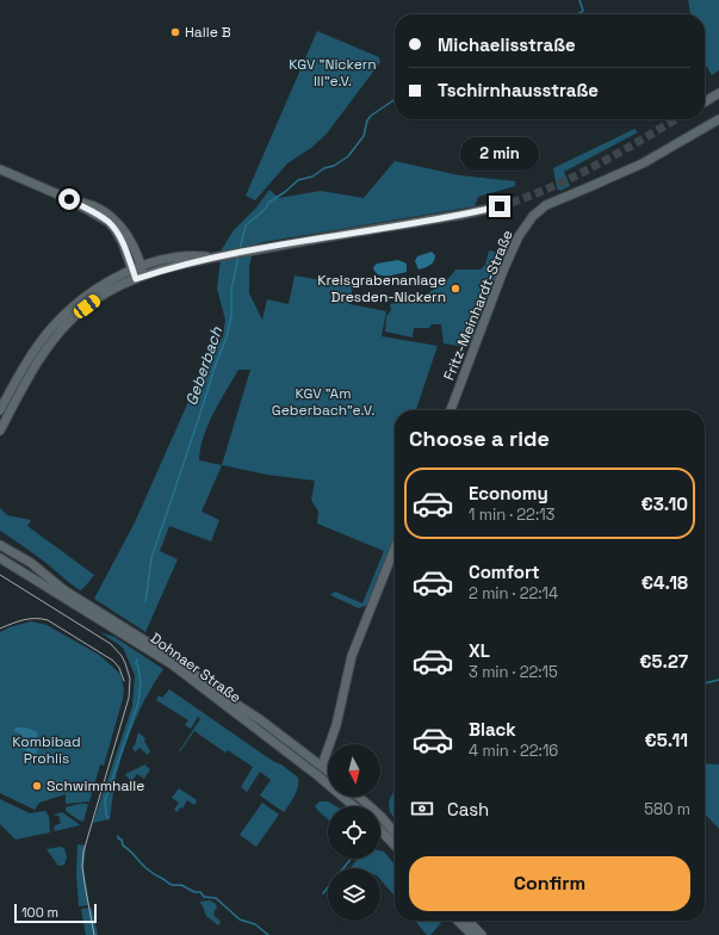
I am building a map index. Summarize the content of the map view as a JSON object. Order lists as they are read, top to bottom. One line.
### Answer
{"streets":{"main road":["Fritz-Meinhardt-Straße","Dohnaer Straße"]},"water":["Geberbach"],"parks":["KGV \"Nickern III\"e.V.","KGV \"Am Geberbach\"e.V.","Kombibad Prohlis"],"places":["Halle B","Kreisgrabenanlage Dresden-Nickern","Schwimmhalle"],"scale_bar":"100 m","north":"bottom","page":{"banner":["Michaelisstraße","Tschirnhausstraße"],"bubble":"2 min","heading":"Choose a ride","list":[{"name":"Economy","note":"1 min · 22:13","value":"€3.10"},{"name":"Comfort","note":"2 min · 22:14","value":"€4.18"},{"name":"XL","note":"3 min · 22:15","value":"€5.27"},{"name":"Black","note":"4 min · 22:16","value":"€5.11"}],"pay":["Cash","580 m"],"buttons":"Confirm","scale":"100 m"}}
